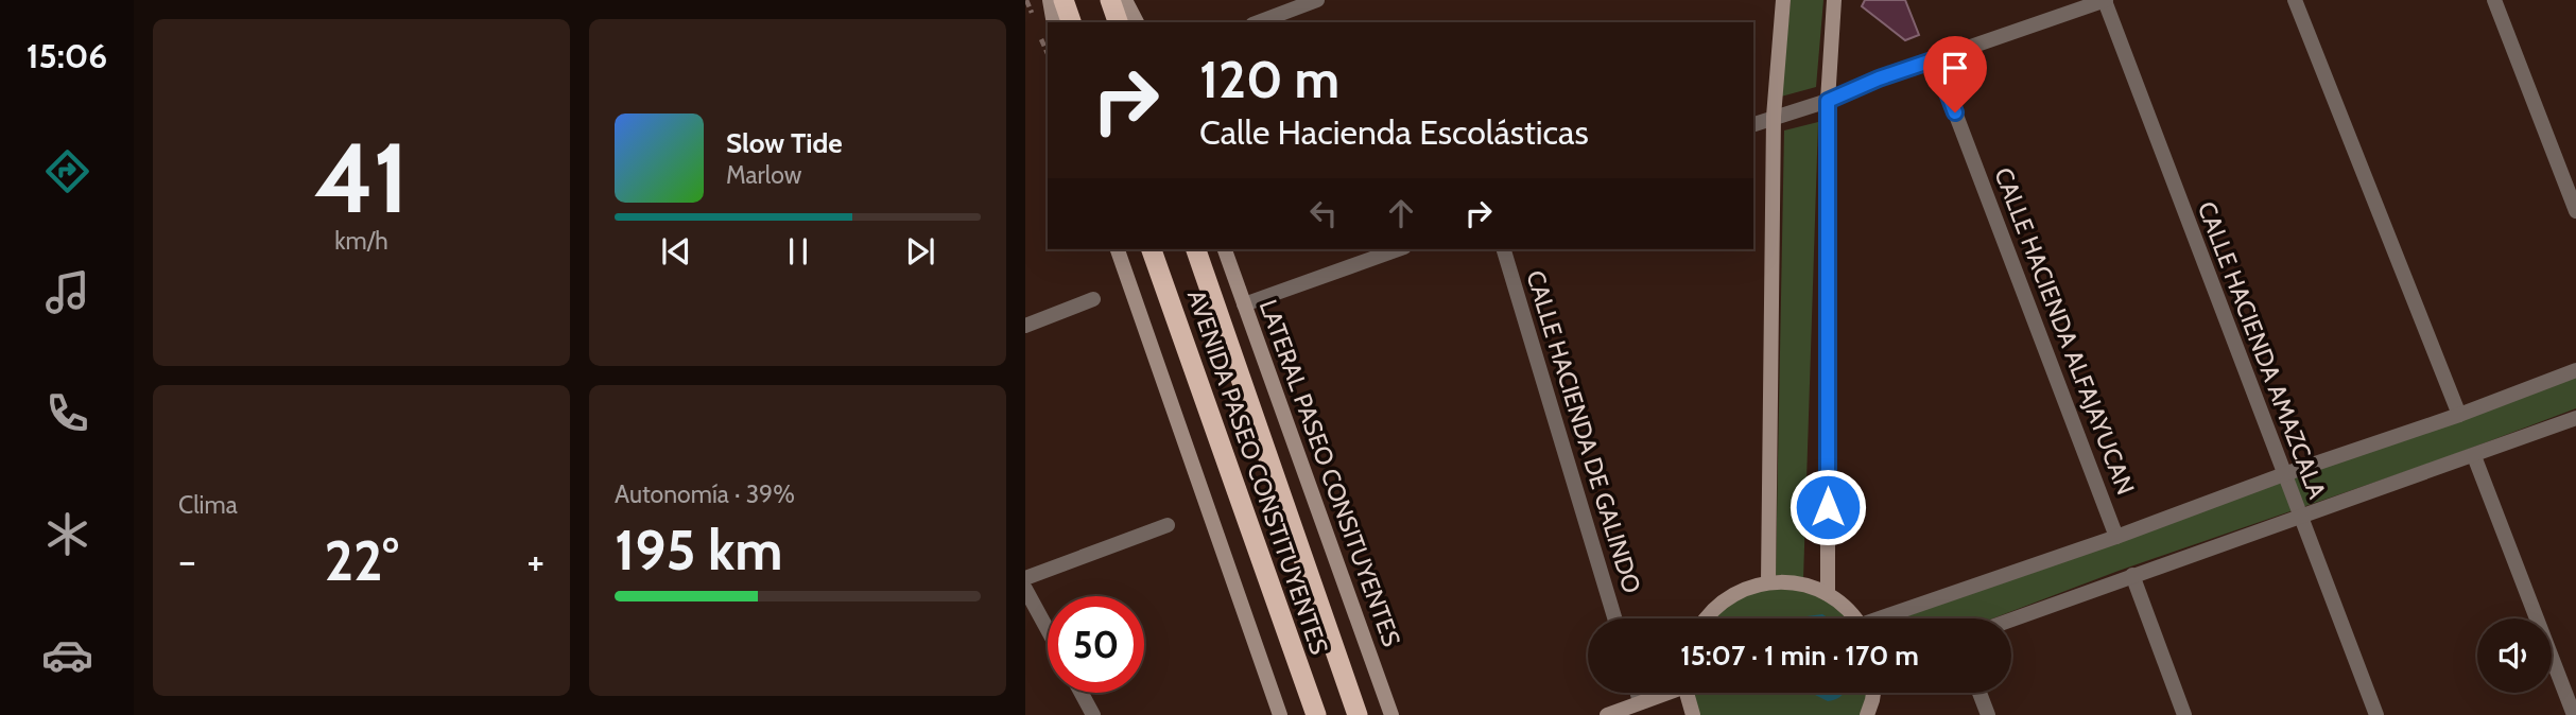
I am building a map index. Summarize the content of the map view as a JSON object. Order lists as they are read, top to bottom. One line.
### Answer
{"streets":{"highway":["AVENIDA PASEO CONSTITUYENTES"],"main road":["LATERAL PASEO CONSITUYENTES"],"street":["CALLE HACIENDA ALFAJAYUCAN","CALLE HACIENDA AMAZCALA","CALLE HACIENDA DE GALINDO"]},"page":{"tabs":"15:06","tile":[["41","km/h"],"Clima",["Autonomía · 39%","195 km"]],"turn":["120 m","Calle Hacienda Escolásticas"],"song":["Slow Tide","Marlow"],"heat":["−","22°","+"],"limit":"50","trip":"15:07 · 1 min · 170 m"}}
